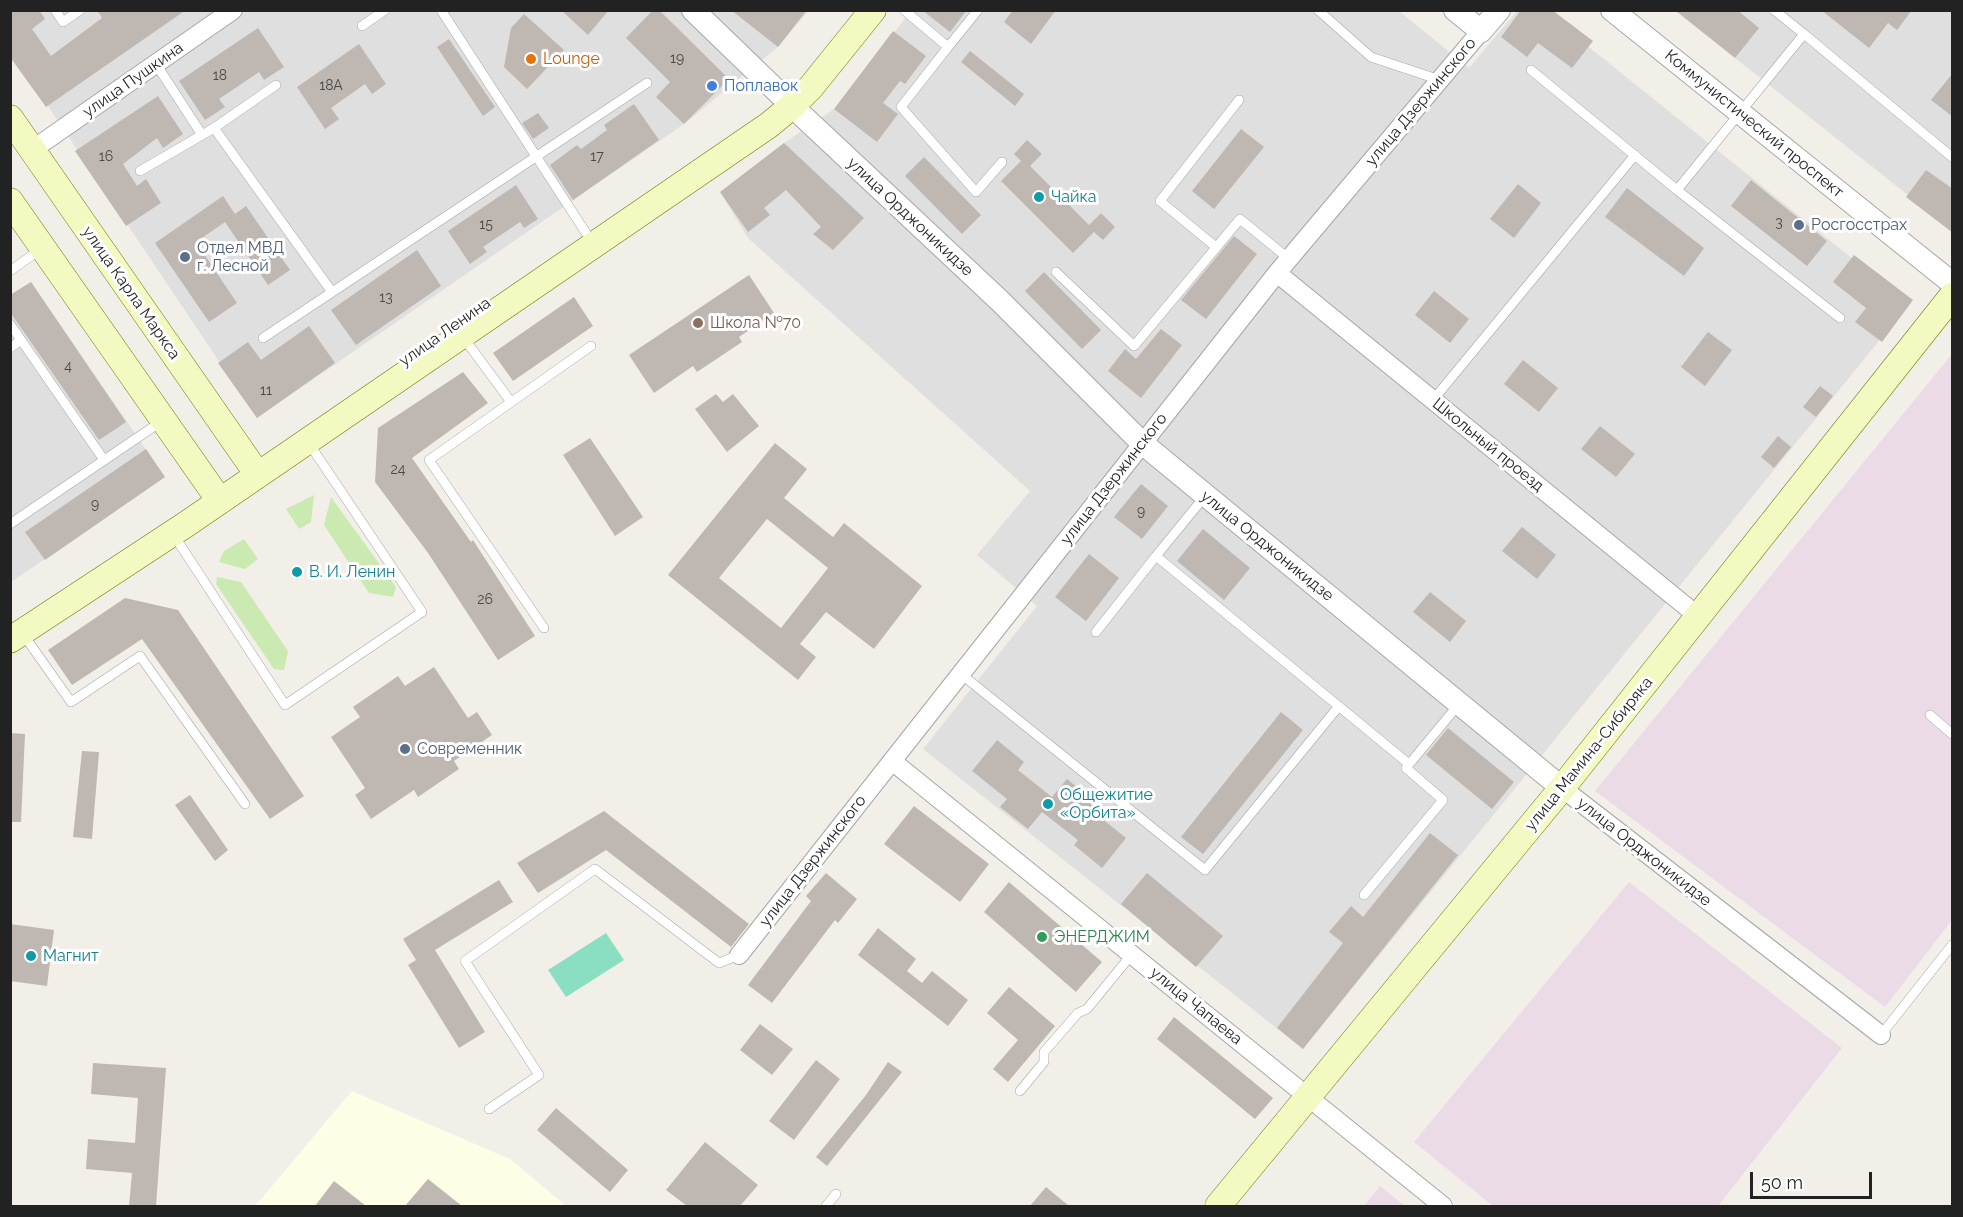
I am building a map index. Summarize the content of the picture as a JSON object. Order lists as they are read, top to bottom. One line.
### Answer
{"streets":{"main road":["улица Карла Маркса","улица Ленина","улица Мамина-Сибиряка"],"street":["улица Пушкина","улица Дзержинского","Коммунистический проспект","улица Орджоникидзе","Школьный проезд","улица Чапаева"]},"crossings":[["улица Пушкина","улица Карла Маркса"],["улица Дзержинского","улица Орджоникидзе"],["улица Дзержинского","Школьный проезд"],["улица Дзержинского","улица Чапаева"],["улица Орджоникидзе","улица Ленина"],["улица Орджоникидзе","улица Мамина-Сибиряка"],["улица Карла Маркса","улица Ленина"],["Школьный проезд","улица Мамина-Сибиряка"],["улица Мамина-Сибиряка","улица Чапаева"]],"places":["Lounge","Поплавок","Чайка","Росгосстрах","Отдел МВД г. Лесной","Школа №70","В. И. Ленин","Современник","Общежитие «Орбита»","ЭНЕРДЖИМ","Магнит"],"house_numbers":["19","18","18А","16","17","3","15","13","4","11","24","9","9","26"],"scale_bar":"50 m"}
